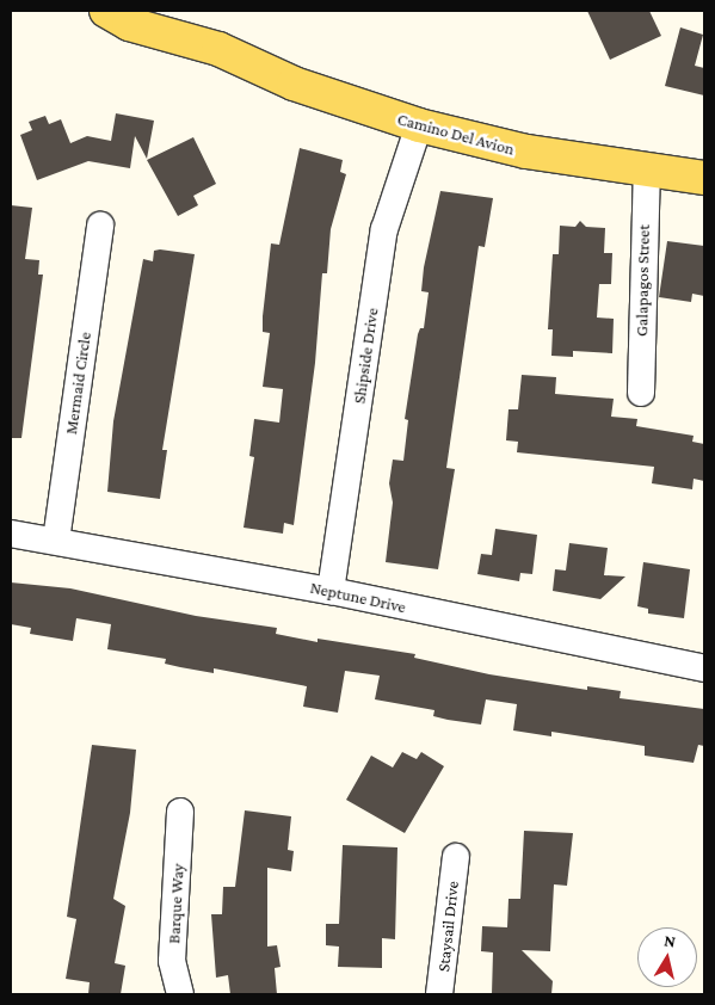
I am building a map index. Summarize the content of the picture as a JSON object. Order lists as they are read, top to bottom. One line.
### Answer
{"streets":{"main road":["Camino Del Avion"],"street":["Galapagos Street","Shipside Drive","Mermaid Circle","Neptune Drive","Barque Way","Staysail Drive"]},"crossings":[["Camino Del Avion","Galapagos Street"],["Camino Del Avion","Shipside Drive"],["Shipside Drive","Neptune Drive"],["Mermaid Circle","Neptune Drive"]],"north":"top"}
